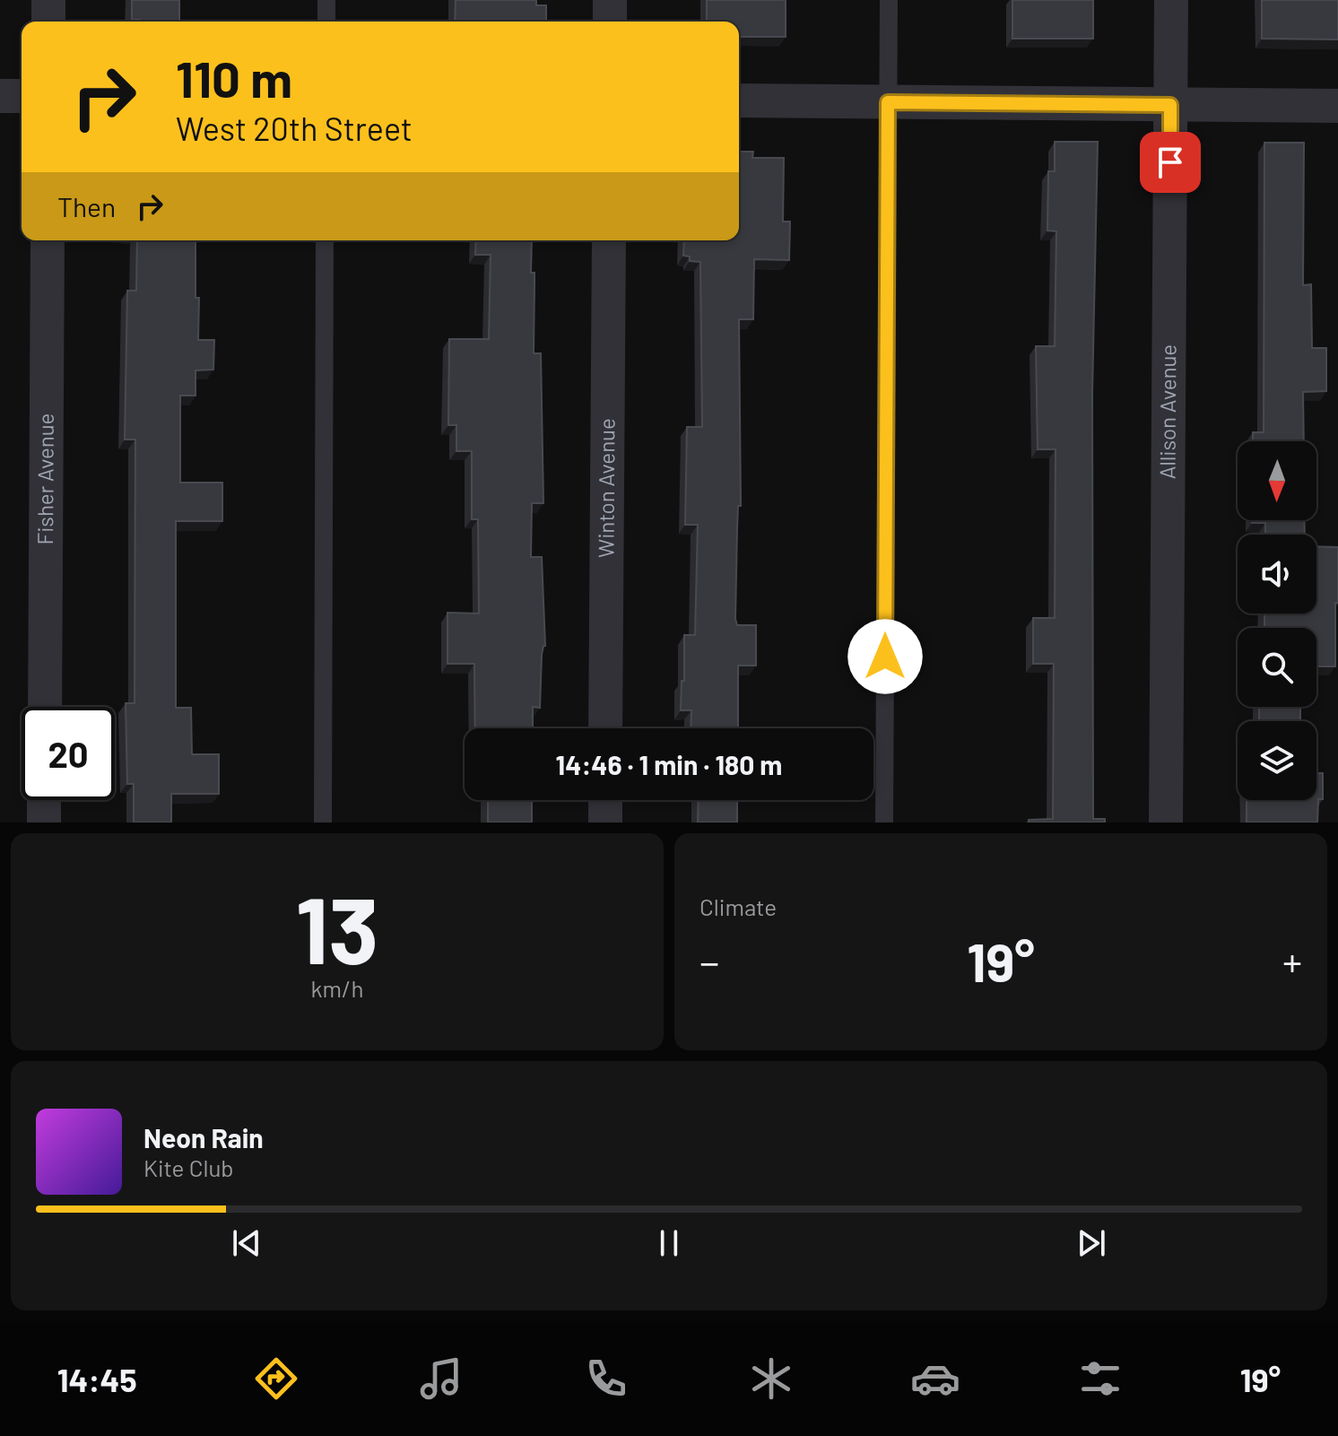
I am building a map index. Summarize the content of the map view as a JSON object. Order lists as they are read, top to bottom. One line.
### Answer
{"streets":{"street":["Allison Avenue","Fisher Avenue","Winton Avenue"]},"north":"bottom","page":{"turn":["110 m","West 20th Street"],"then":"Then","limit":"20","trip":"14:46 · 1 min · 180 m","tile":[["13","km/h"],"Climate"],"heat":["−","19°","+"],"song":["Neon Rain","Kite Club"],"tabs":["14:45","19°"]}}
